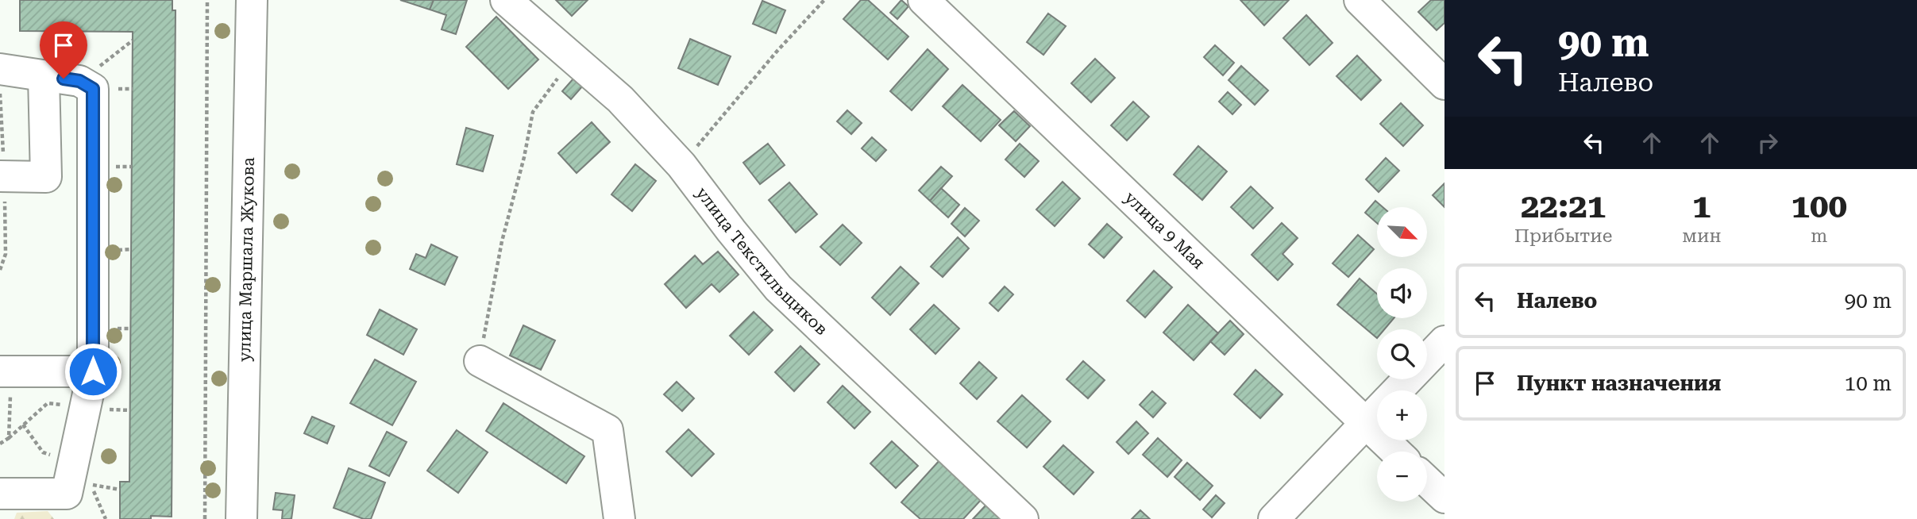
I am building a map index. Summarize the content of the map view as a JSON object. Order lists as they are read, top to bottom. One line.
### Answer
{"streets":{"street":["улица 9 Мая","улица Маршала Жукова","улица Текстильщиков"]},"north":"bottom right","page":{"turn":["90 m","Налево"],"eta":["22:21","Прибытие","1","мин","100","m"],"map_buttons":["+","−"],"list":[{"name":"Налево","value":"90 m"},{"name":"Пункт назначения","value":"10 m"}]}}
